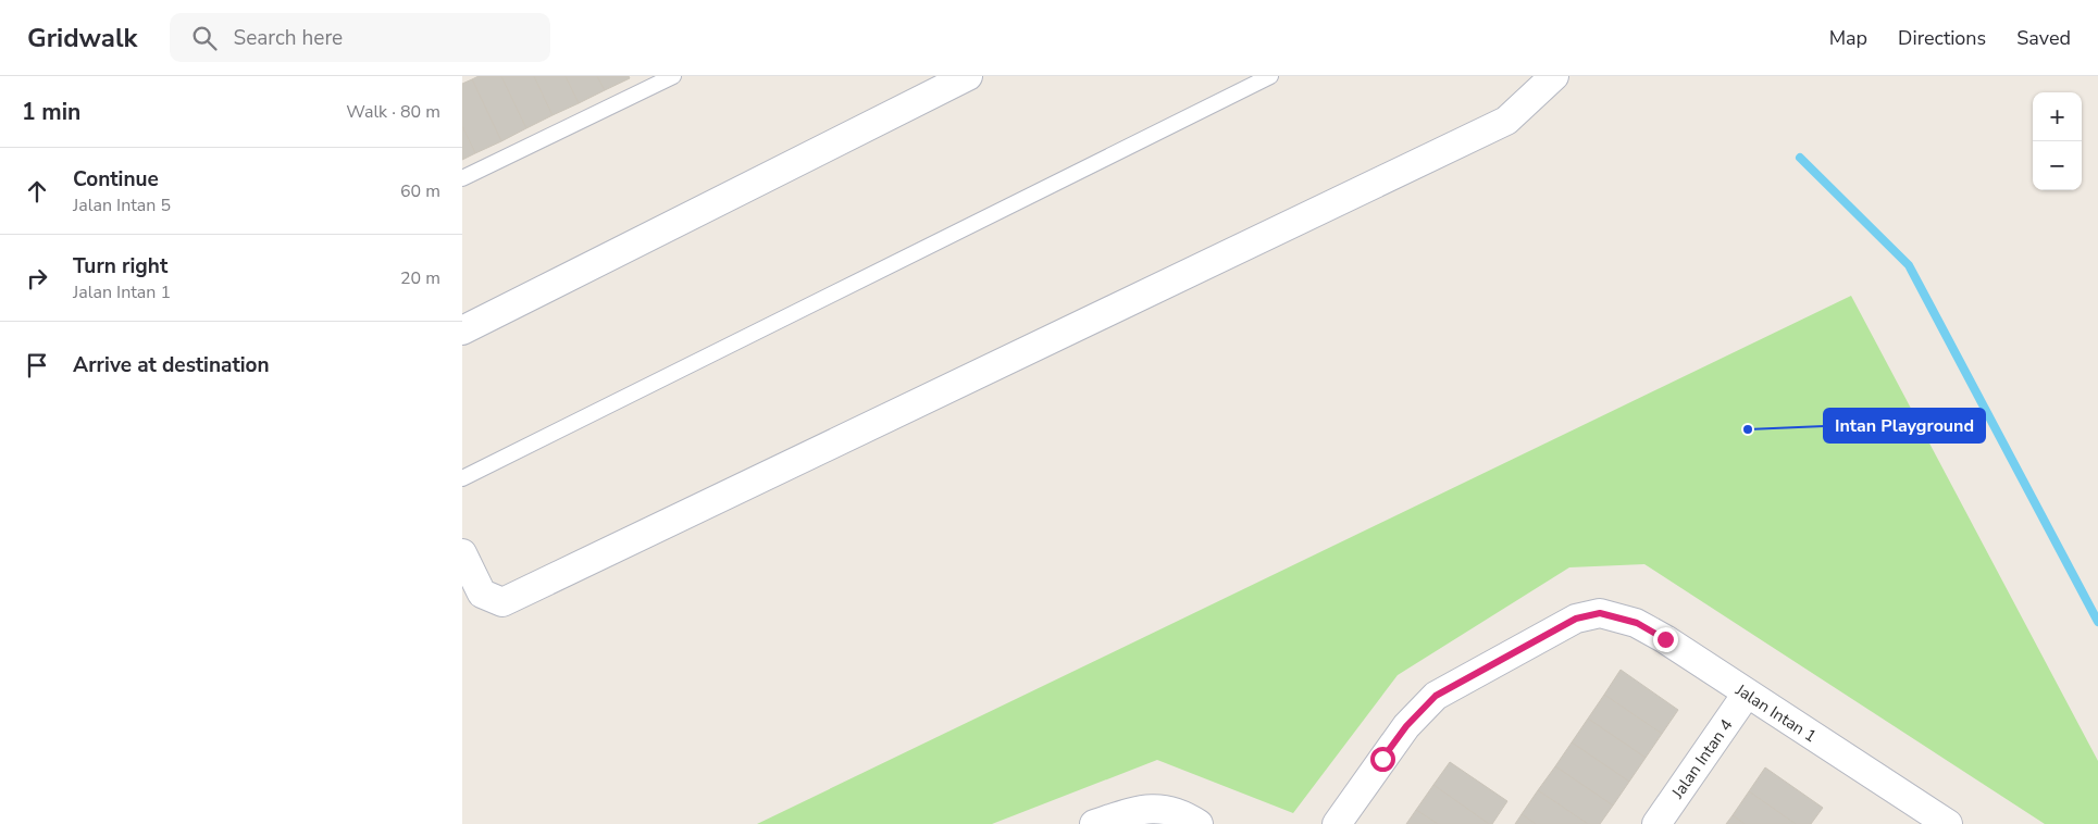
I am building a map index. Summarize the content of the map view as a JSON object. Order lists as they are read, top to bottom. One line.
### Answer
{"streets":{"street":["Jalan Intan 1","Jalan Intan 4"]},"crossings":[["Jalan Intan 1","Jalan Intan 4"]],"places":["Intan Playground"],"page":{"header":"Gridwalk","search":"Search here","nav":["Map","Directions","Saved"],"heading":["1 min","Walk · 80 m"],"map_buttons":["+","−"],"list":[["Continue","Jalan Intan 5","60 m"],["Turn right","Jalan Intan 1","20 m"],"Arrive at destination"]}}
